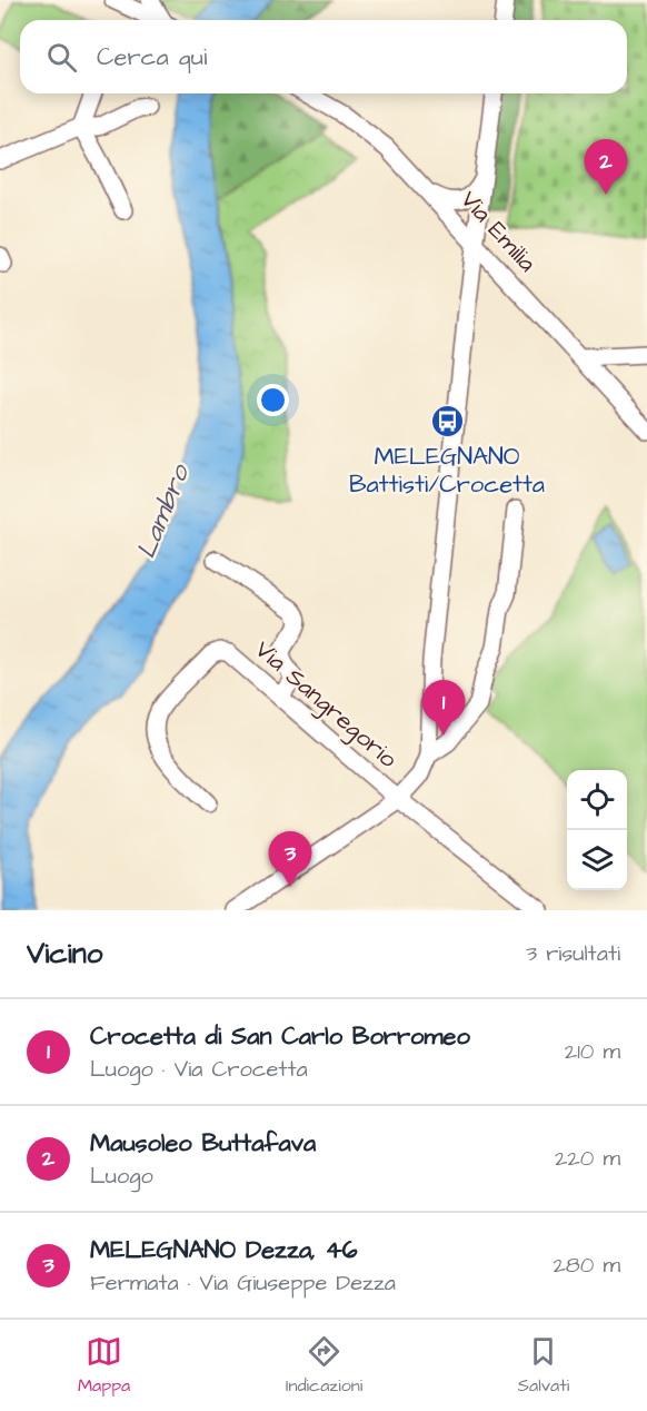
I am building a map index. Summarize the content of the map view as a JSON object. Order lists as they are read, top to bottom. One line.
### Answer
{"streets":{"street":["Via Emilia","Via Sangregorio"]},"water":["Lambro"],"places":{"bus stop":["MELEGNANO Battisti/Crocetta"]},"page":{"search":"Cerca qui","pins":["2","1","3"],"heading":["Vicino","3 risultati"],"list":[{"mark":"1","name":"Crocetta di San Carlo Borromeo","note":"Luogo · Via Crocetta","value":"210 m"},{"mark":"2","name":"Mausoleo Buttafava","note":"Luogo","value":"220 m"},{"mark":"3","name":"MELEGNANO Dezza, 46","note":"Fermata · Via Giuseppe Dezza","value":"280 m"}],"nav":["Mappa","Indicazioni","Salvati"]}}
